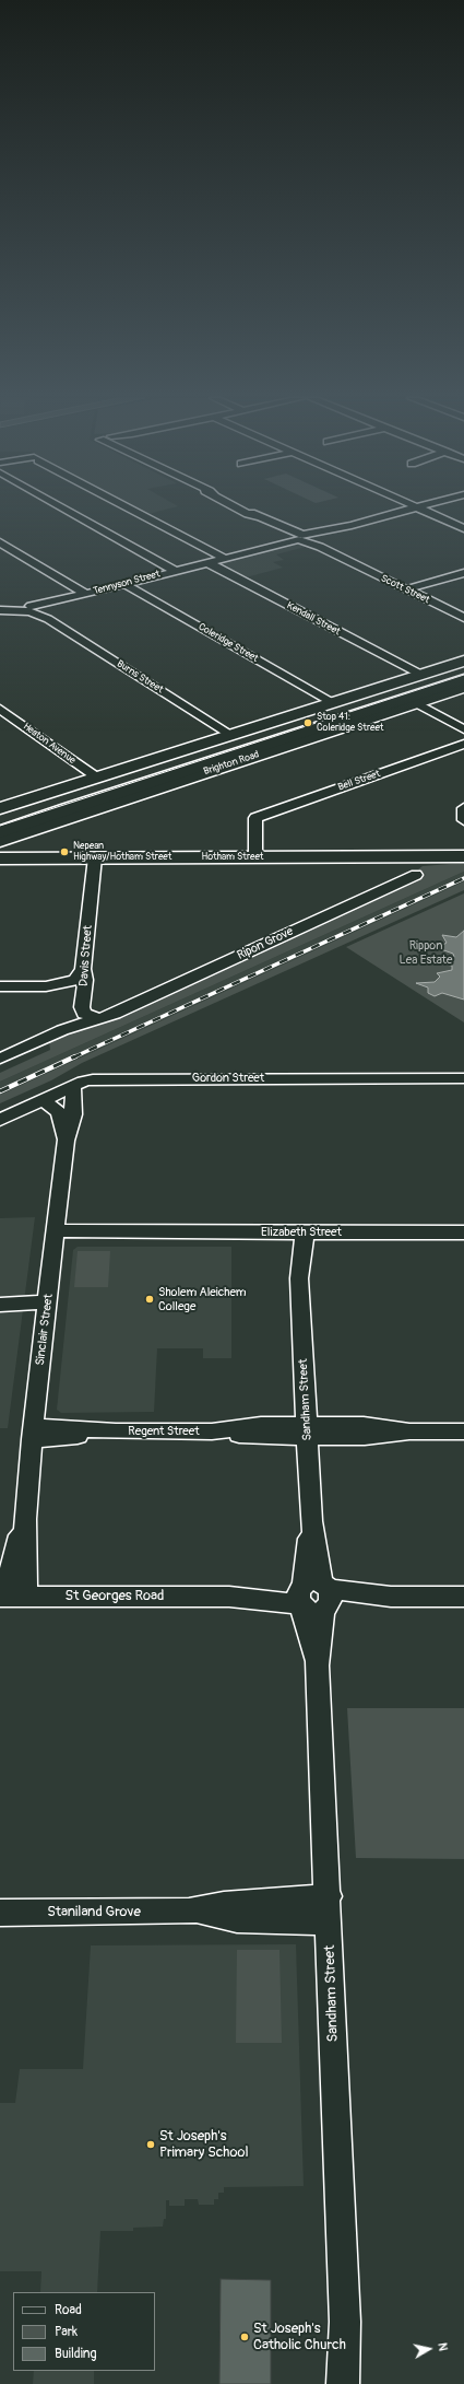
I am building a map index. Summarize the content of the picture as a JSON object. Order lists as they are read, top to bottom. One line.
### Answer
{"streets":{"main road":["Brighton Road","Hotham Street"],"street":["Tennyson Street","Scott Street","Kendall Street","Coleridge Street","Burns Street","Heaton Avenue","Bell Street","Ripon Grove","Davis Street","Gordon Street","Elizabeth Street","Sinclair Street","Sandham Street","Regent Street","St Georges Road","Staniland Grove"]},"crossings":[["Tennyson Street","Scott Street"],["Tennyson Street","Kendall Street"],["Tennyson Street","Coleridge Street"],["Tennyson Street","Burns Street"],["Brighton Road","Hotham Street"],["Bell Street","Hotham Street"],["Hotham Street","Davis Street"],["Ripon Grove","Davis Street"],["Gordon Street","Sinclair Street"],["Elizabeth Street","Sinclair Street"],["Elizabeth Street","Sandham Street"],["Sinclair Street","Regent Street"],["Sinclair Street","St Georges Road"],["Sandham Street","Regent Street"],["Sandham Street","St Georges Road"],["Sandham Street","Staniland Grove"]],"parks":["Rippon Lea Estate"],"places":["Stop 41: Coleridge Street","Nepean Highway/Hotham Street","Sholem Aleichem College","St Joseph's Primary School","St Joseph's Catholic Church"],"legend":["Road","Park","Building"],"north":"right"}
